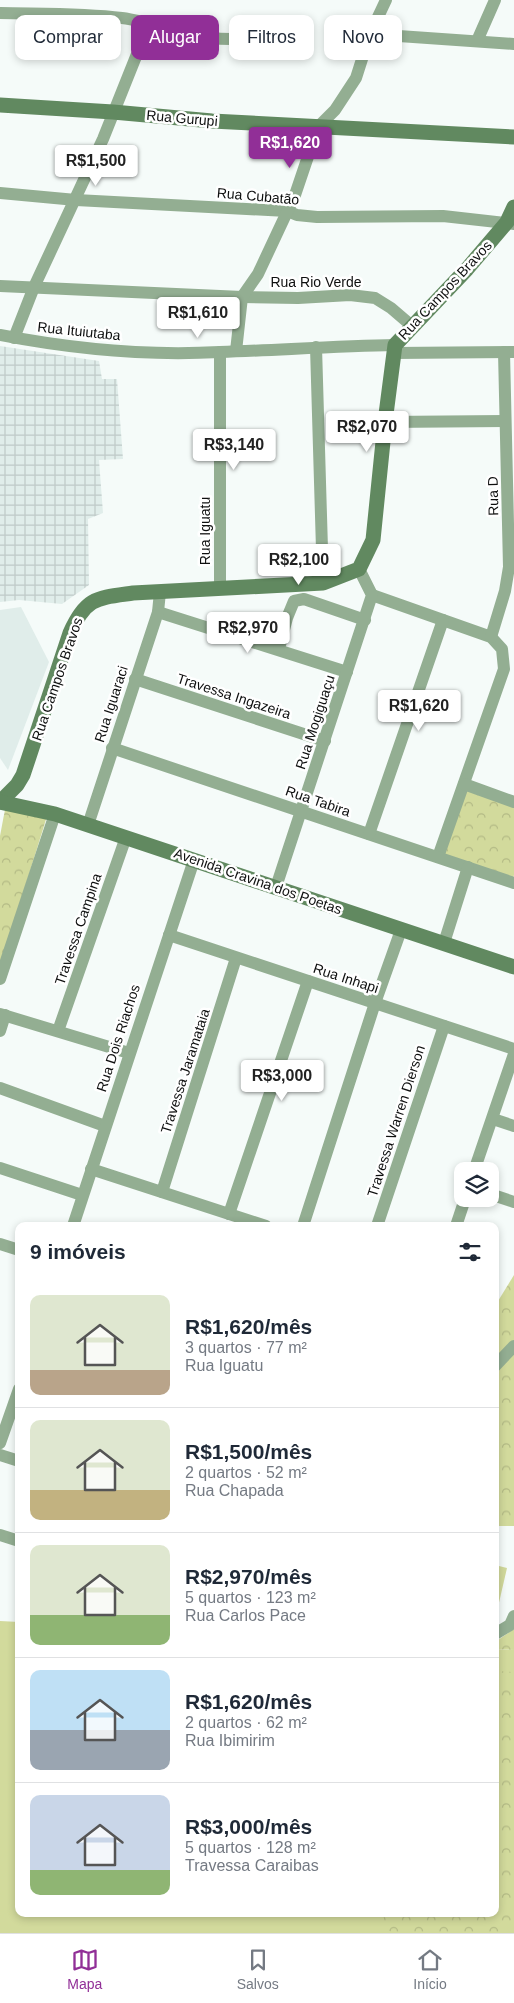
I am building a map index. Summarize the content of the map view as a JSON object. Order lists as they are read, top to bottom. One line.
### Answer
{"streets":{"street":["Rua Gurupi","Rua Cubatão","Rua Rio Verde","Rua Campos Bravos","Rua Ituiutaba","Rua D","Rua Iguatu","Travessa Ingazeira","Rua Iguaraci","Rua Mogiguaçu","Rua Tabira","Avenida Cravina dos Poetas","Travessa Campina","Rua Inhapi","Rua Dois Riachos","Travessa Jaramataia","Travessa Warren Dierson"]},"crossings":[["Rua Cubatão","Rua Campos Bravos"],["Rua Rio Verde","Rua Campos Bravos"],["Rua Campos Bravos","Rua Ituiutaba"],["Rua Campos Bravos","Rua Iguatu"],["Rua Campos Bravos","Rua Iguaraci"],["Rua Campos Bravos","Avenida Cravina dos Poetas"],["Rua Ituiutaba","Rua D"],["Rua Ituiutaba","Rua Iguatu"],["Travessa Ingazeira","Rua Iguaraci"],["Travessa Ingazeira","Rua Mogiguaçu"],["Rua Iguaraci","Rua Tabira"],["Rua Iguaraci","Avenida Cravina dos Poetas"],["Rua Mogiguaçu","Rua Tabira"],["Rua Mogiguaçu","Avenida Cravina dos Poetas"],["Avenida Cravina dos Poetas","Travessa Campina"],["Avenida Cravina dos Poetas","Rua Dois Riachos"],["Rua Inhapi","Rua Dois Riachos"],["Rua Inhapi","Travessa Jaramataia"],["Rua Inhapi","Travessa Warren Dierson"]],"page":{"chip":["Comprar","Alugar","Filtros","Novo"],"price":["R$1,620","R$1,500","R$1,610","R$2,070","R$3,140","R$2,100","R$2,970","R$1,620","R$3,000"],"heading":"9 imóveis","list":[{"name":"R$1,620/mês","note":"3 quartos · 77 m² · Rua Iguatu"},{"name":"R$1,500/mês","note":"2 quartos · 52 m² · Rua Chapada"},{"name":"R$2,970/mês","note":"5 quartos · 123 m² · Rua Carlos Pace"},{"name":"R$1,620/mês","note":"2 quartos · 62 m² · Rua Ibimirim"},{"name":"R$3,000/mês","note":"5 quartos · 128 m² · Travessa Caraibas"}],"tabs":["Mapa","Salvos","Início"]}}
